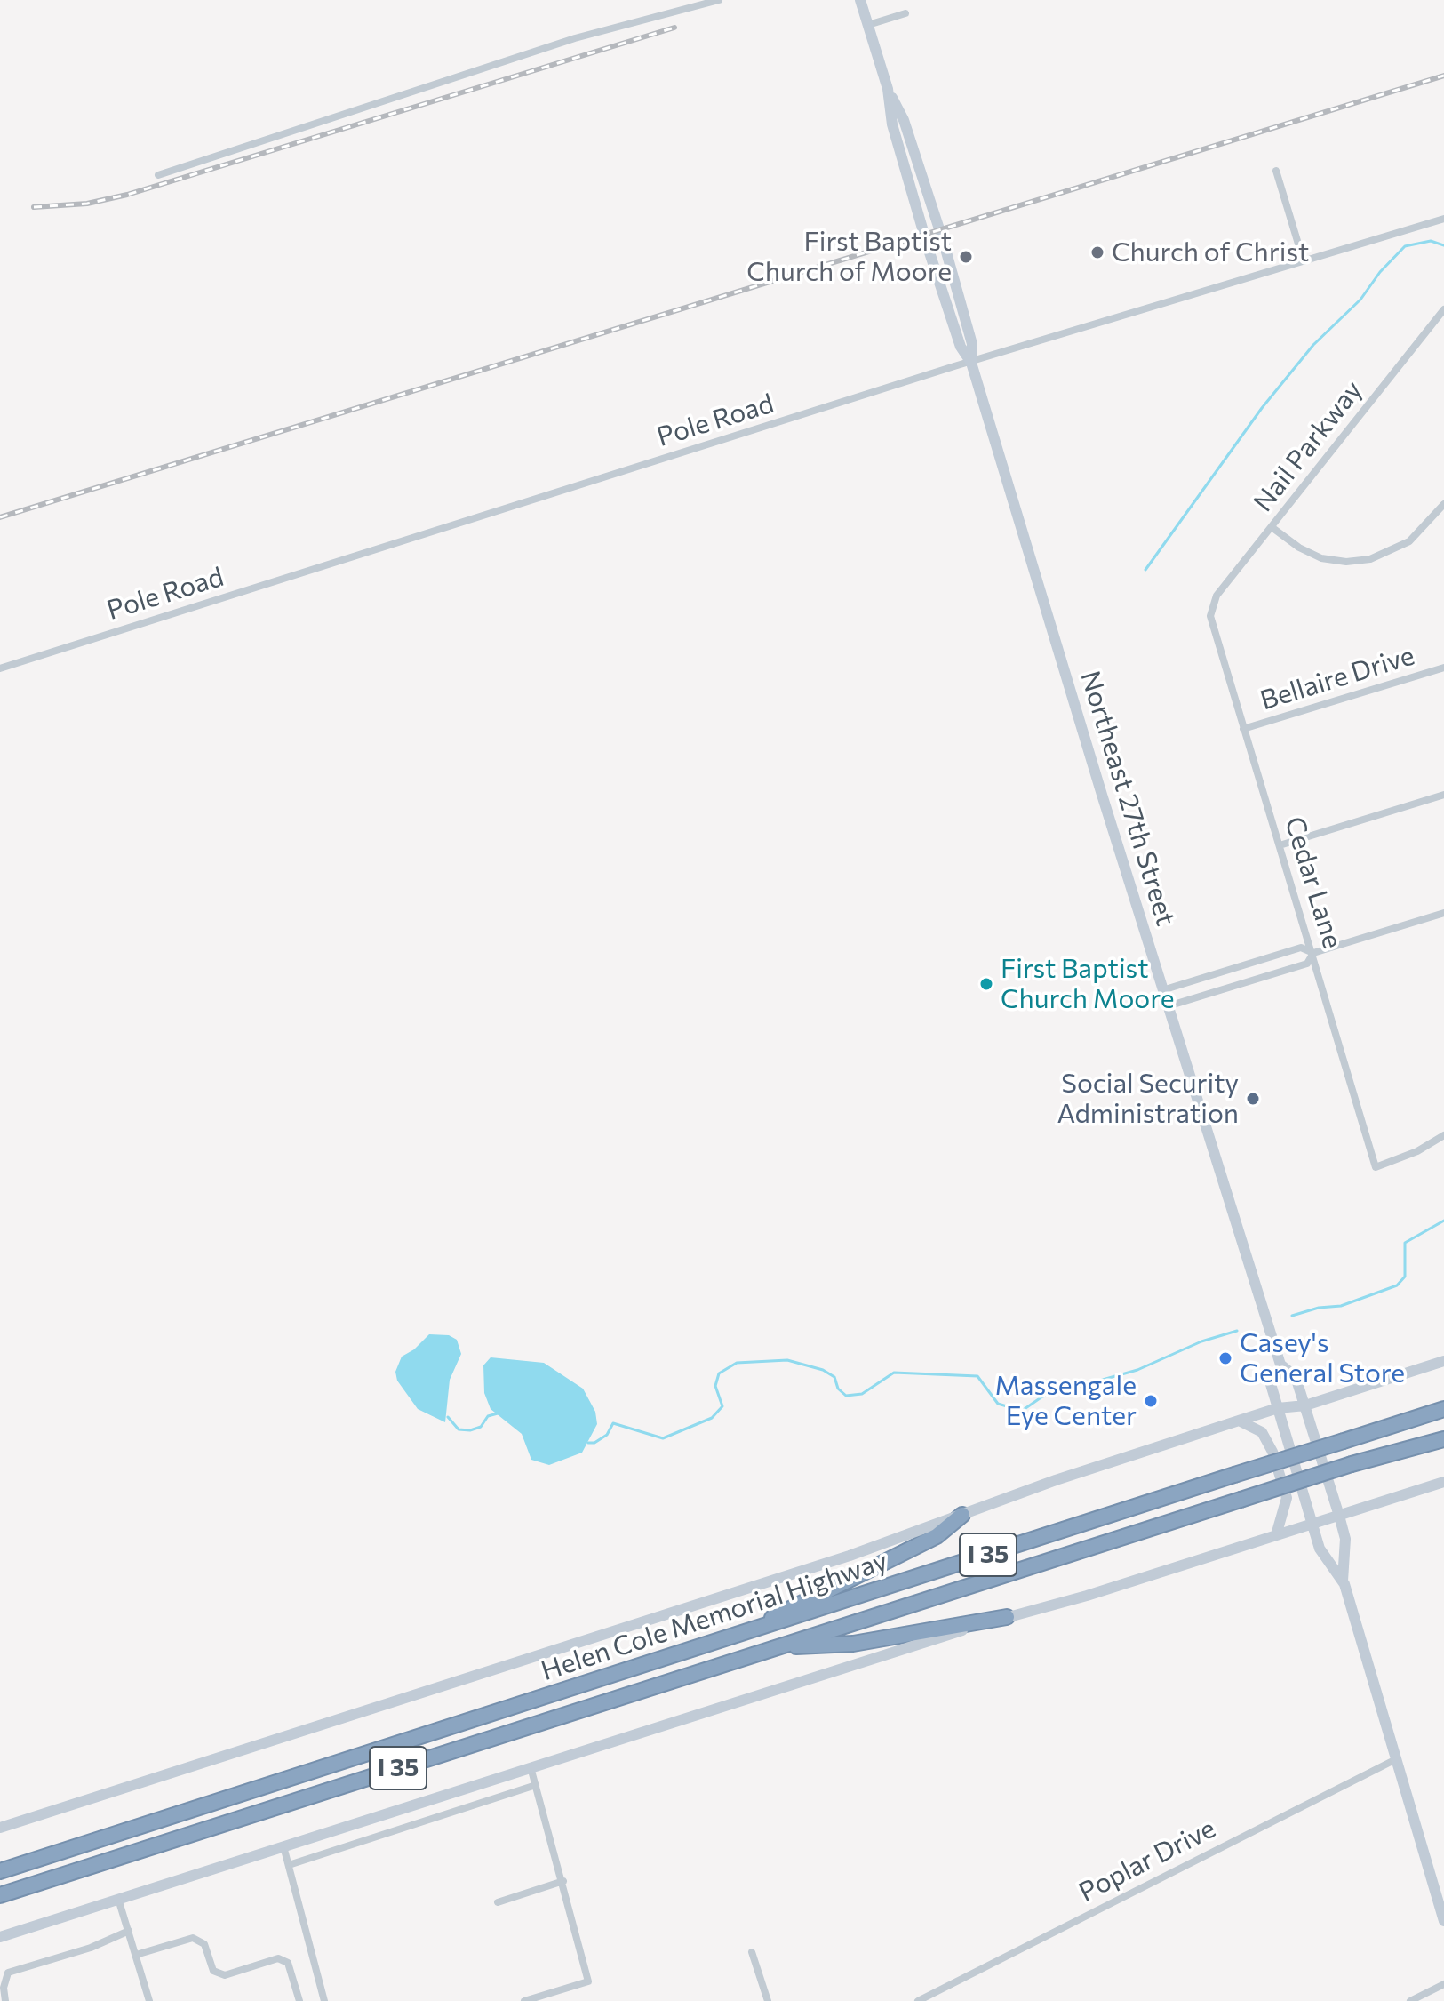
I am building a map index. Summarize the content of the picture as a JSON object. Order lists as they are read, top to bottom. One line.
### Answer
{"streets":{"highway":["I 35","Helen Cole Memorial Highway"],"main road":["Northeast 27th Street"],"street":["Pole Road","Nail Parkway","Bellaire Drive","Cedar Lane","Poplar Drive"]},"crossings":[["Pole Road","Northeast 27th Street"],["Nail Parkway","Cedar Lane"],["Bellaire Drive","Cedar Lane"]],"places":["Church of Christ","First Baptist Church of Moore","First Baptist Church Moore","Social Security Administration","Casey's General Store","Massengale Eye Center"]}
